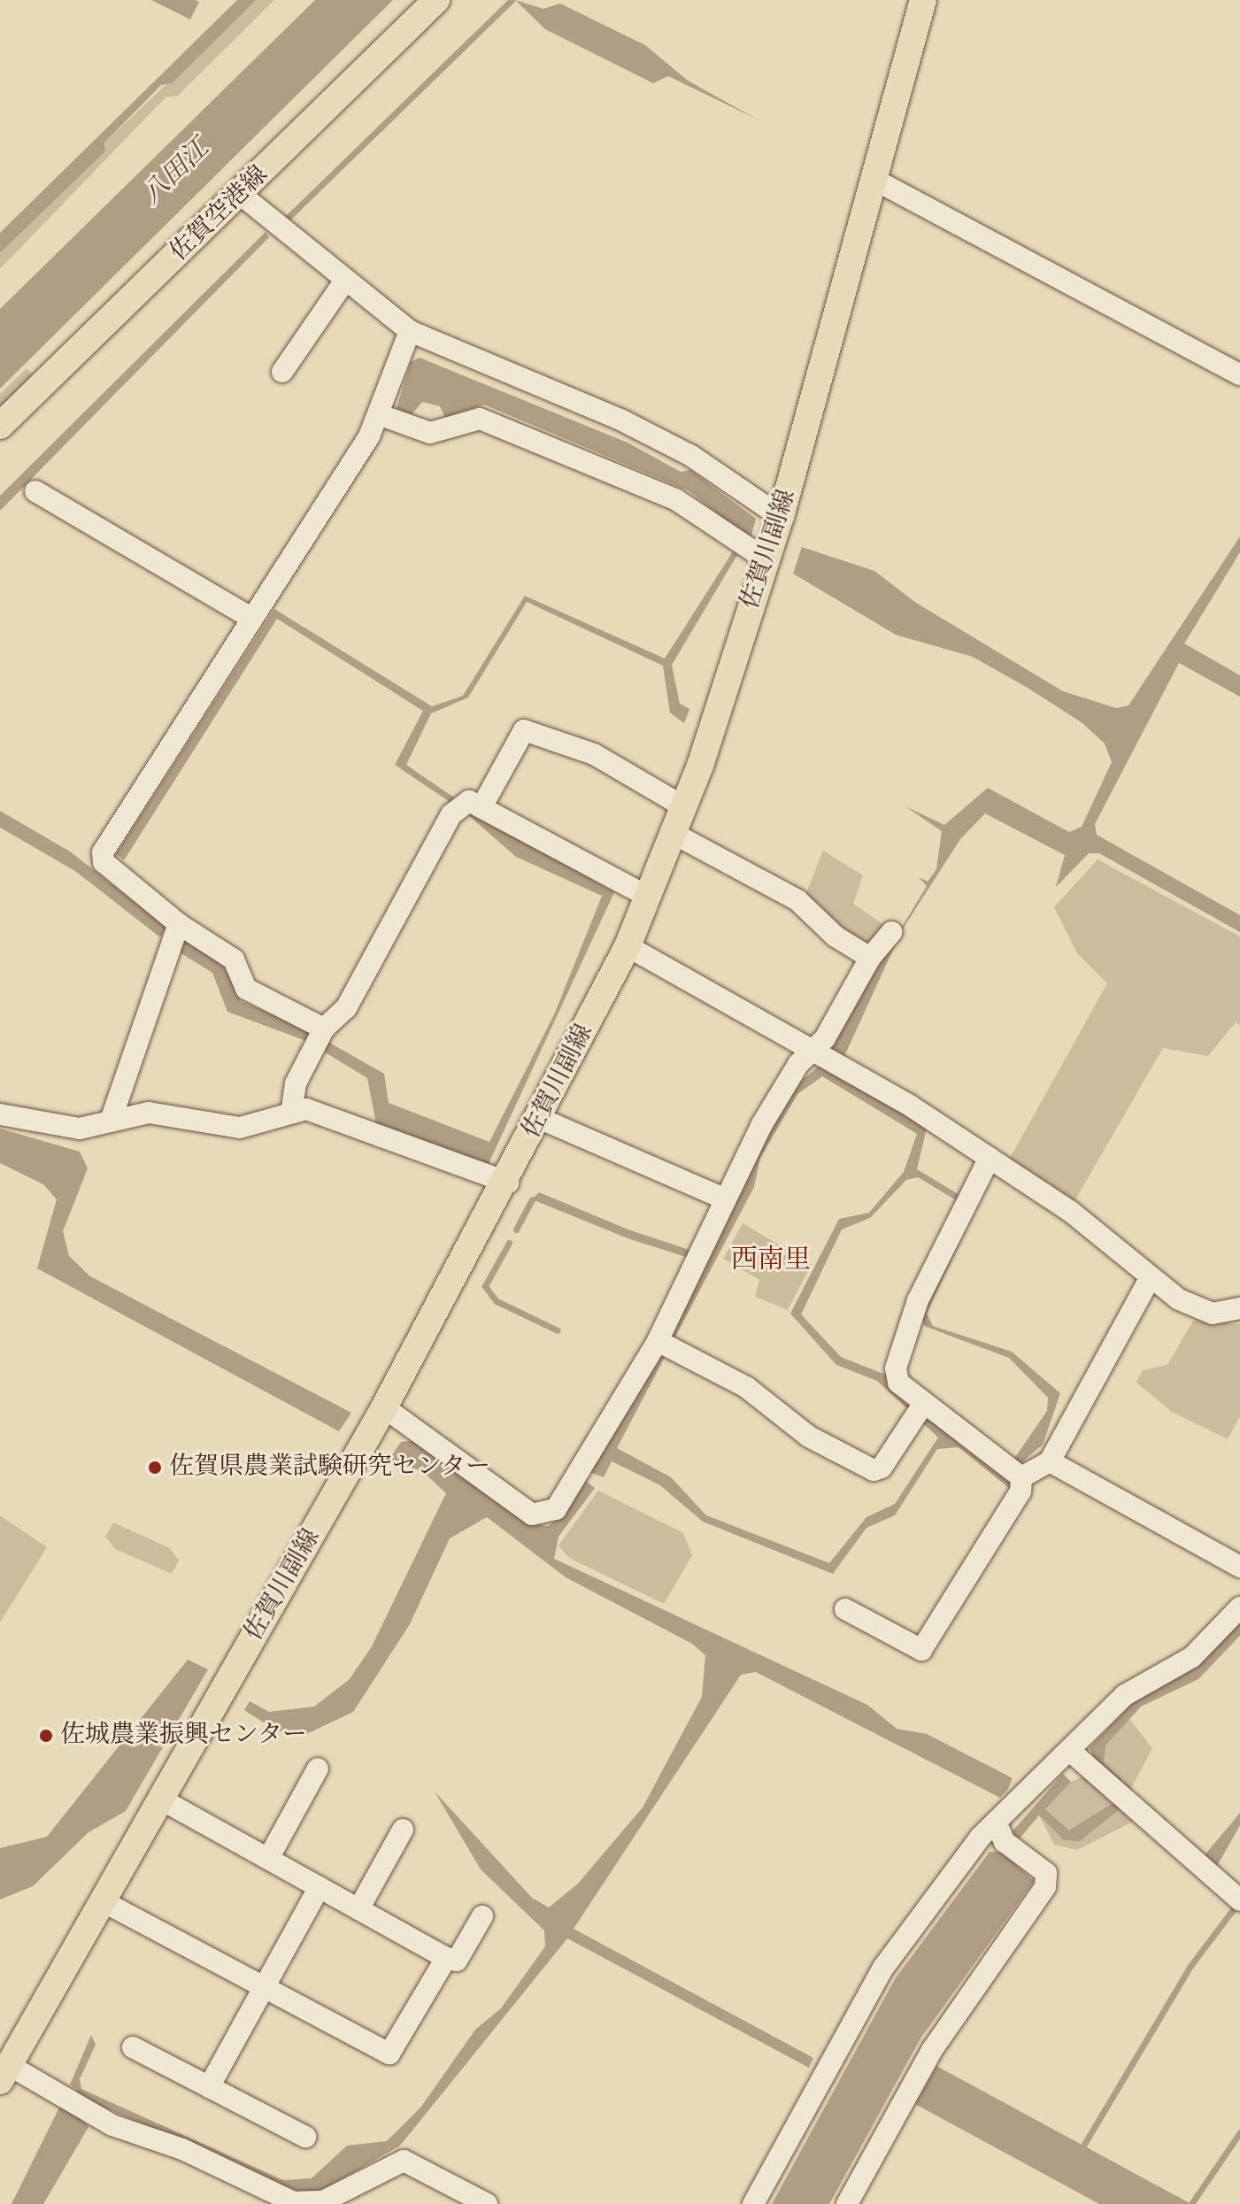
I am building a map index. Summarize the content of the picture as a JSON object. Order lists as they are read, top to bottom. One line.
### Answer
{"streets":{"main road":["佐賀空港線","佐賀川副線"]},"districts":["西南里"],"water":["八田江"],"places":["佐賀県農業試験研究センター","佐城農業振興センター"]}
